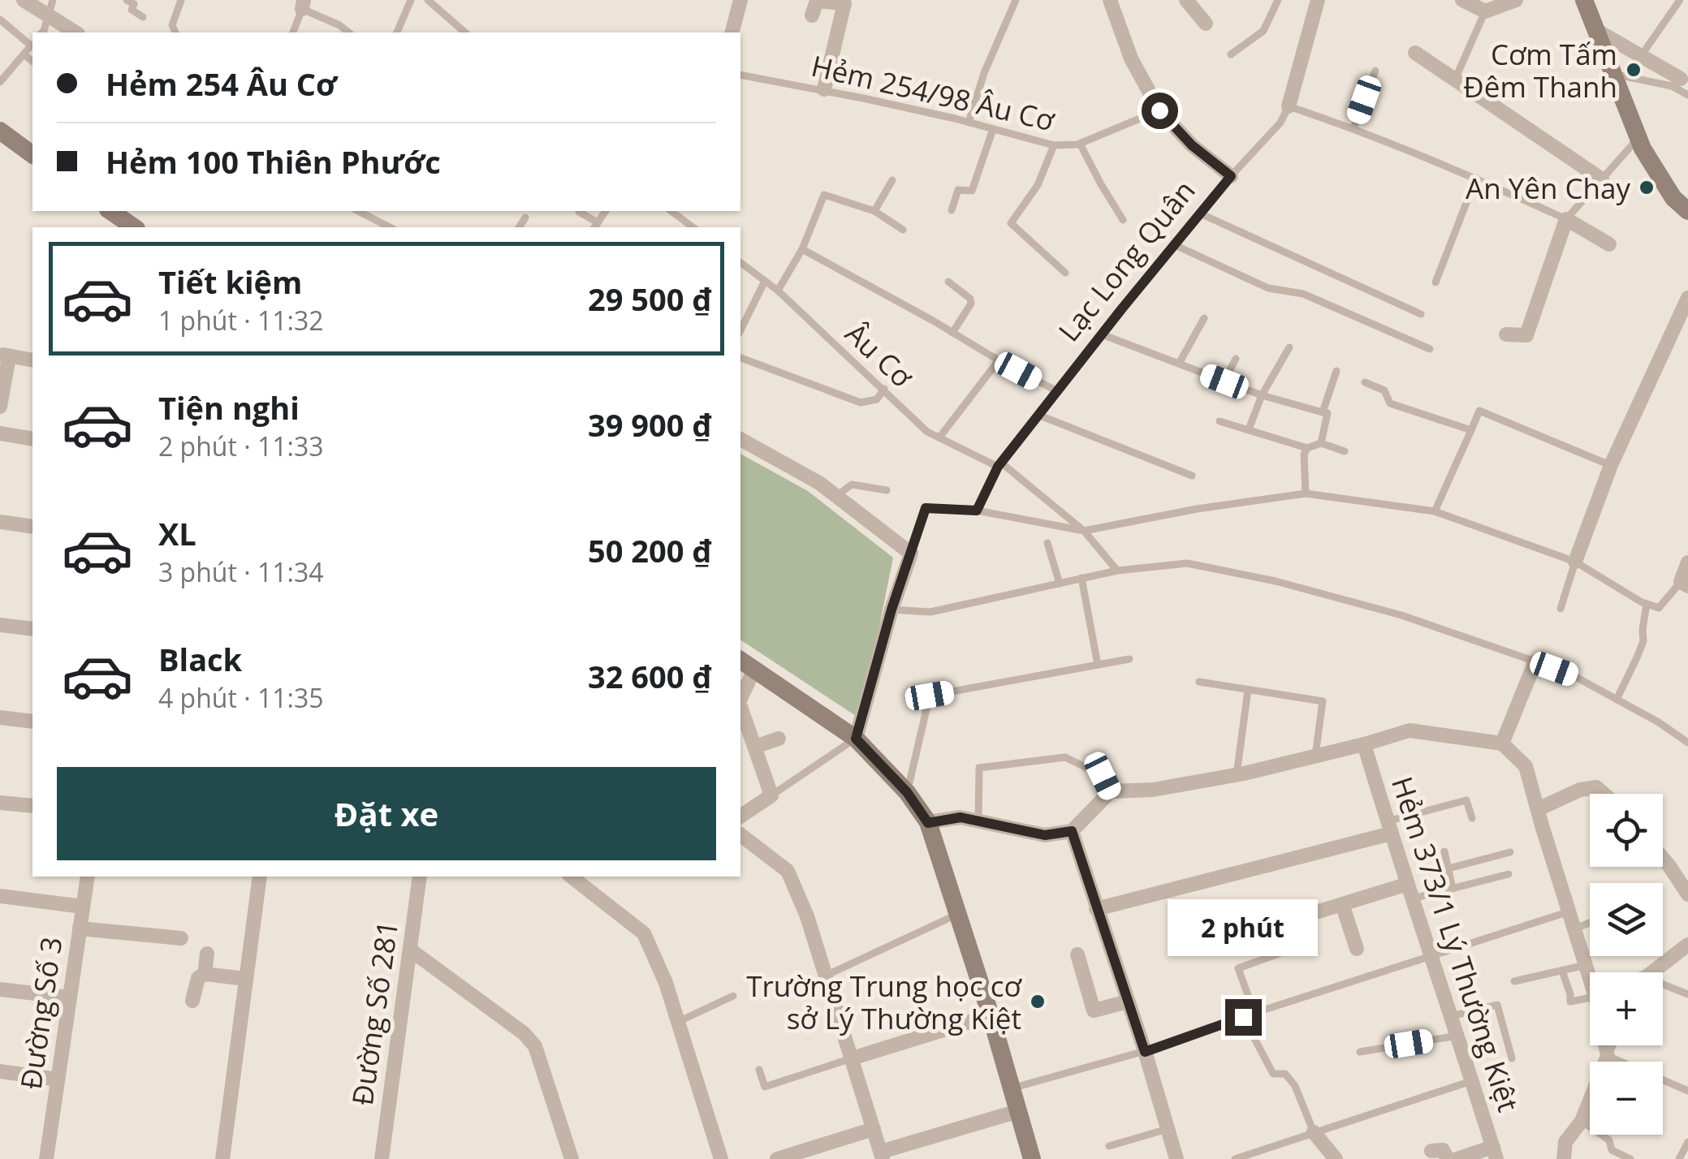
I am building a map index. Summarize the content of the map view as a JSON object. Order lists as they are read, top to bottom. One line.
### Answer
{"streets":{"street":["Hẻm 373/1 Lý Thường Kiệt","Đường Số 3","Đường Số 281"],"lane":["Hẻm 254/98 Âu Cơ","Lạc Long Quân","Âu Cơ"]},"crossings":[["Lạc Long Quân","Âu Cơ"]],"places":["Cơm Tấm Đêm Thanh","An Yên Chay","Trường Trung học cơ sở Lý Thường Kiệt"],"page":{"banner":["Hẻm 254 Âu Cơ","Hẻm 100 Thiên Phước"],"list":[{"name":"Tiết kiệm","note":"1 phút · 11:32","value":"29 500 ₫"},{"name":"Tiện nghi","note":"2 phút · 11:33","value":"39 900 ₫"},{"name":"XL","note":"3 phút · 11:34","value":"50 200 ₫"},{"name":"Black","note":"4 phút · 11:35","value":"32 600 ₫"}],"buttons":"Đặt xe","map_buttons":["+","−"],"bubble":"2 phút"}}
